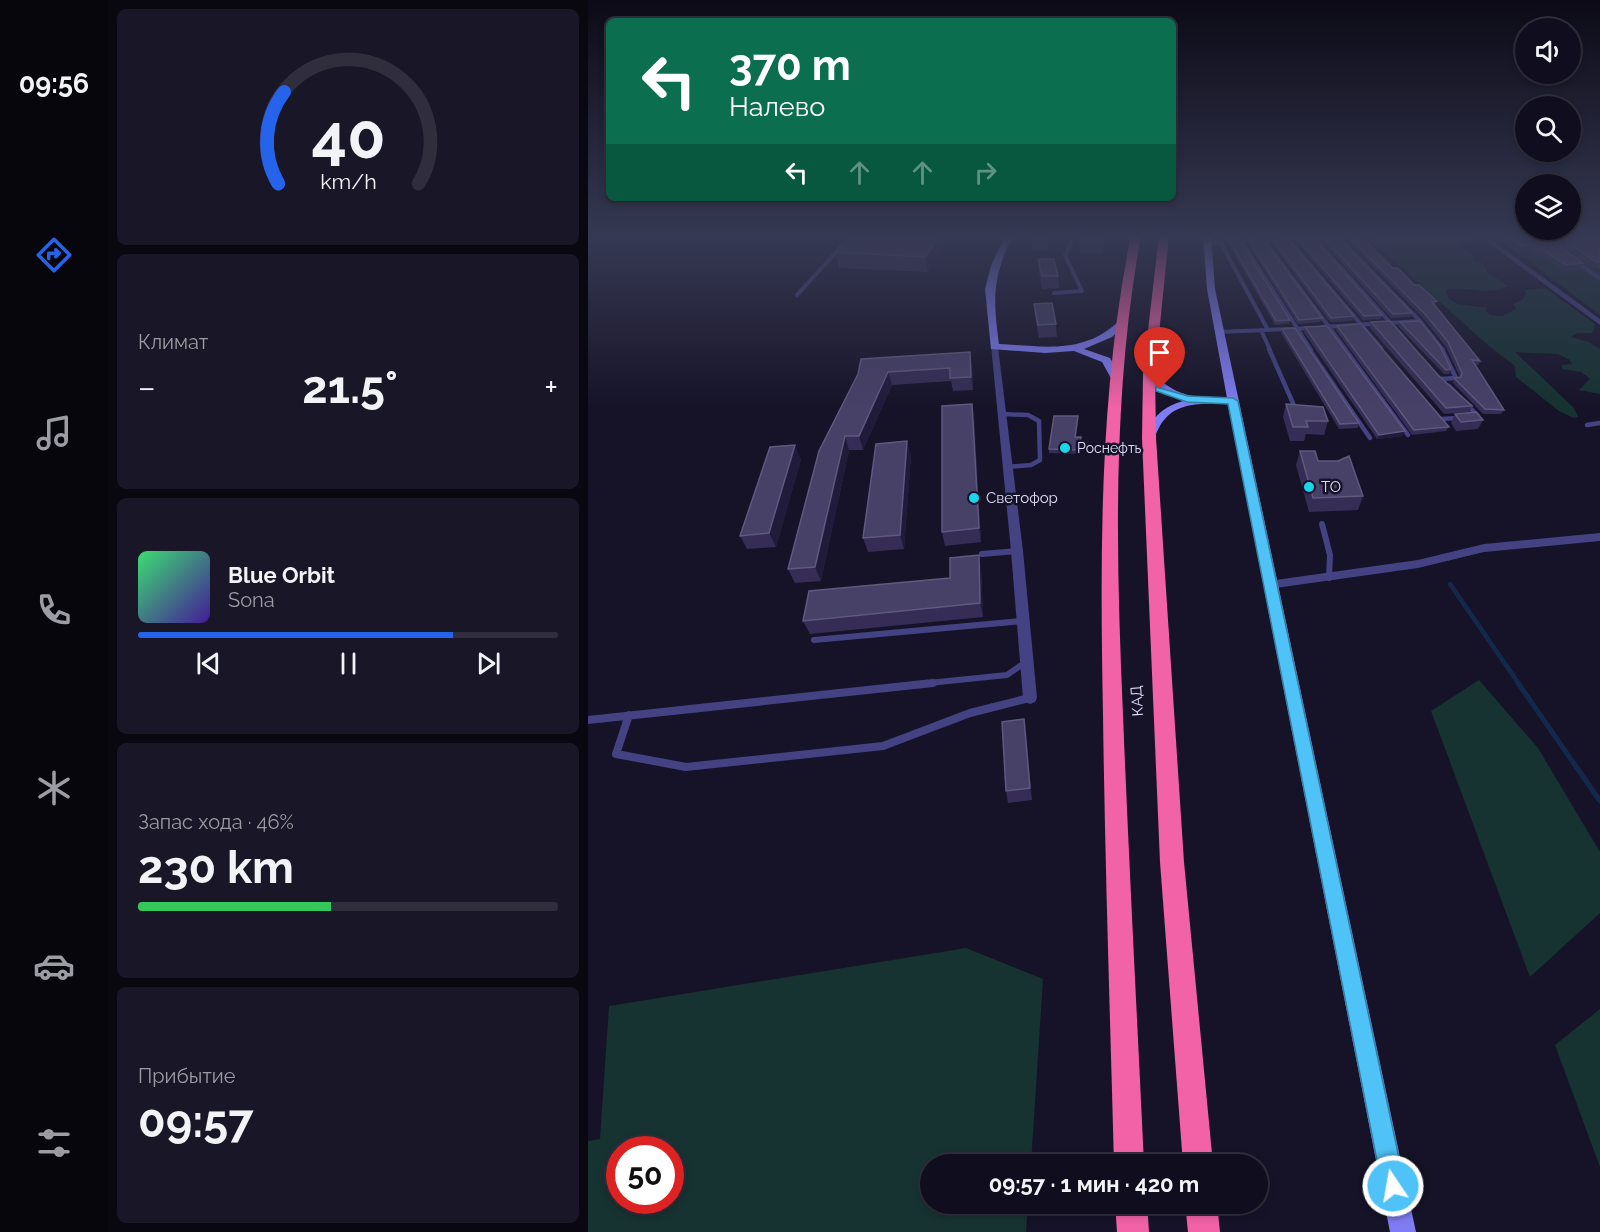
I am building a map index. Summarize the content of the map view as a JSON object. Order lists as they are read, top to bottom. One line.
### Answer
{"streets":{"highway":["КАД"]},"places":["Роснефть","ТО","Светофор"],"page":{"tabs":"09:56","turn":["370 m","Налево"],"tile":["Климат",["Запас хода · 46%","230 km"],["Прибытие","09:57"]],"heat":["−","21.5°","+"],"song":["Blue Orbit","Sona"],"limit":"50","trip":"09:57 · 1 мин · 420 m","gauge":["40","km/h"]}}
